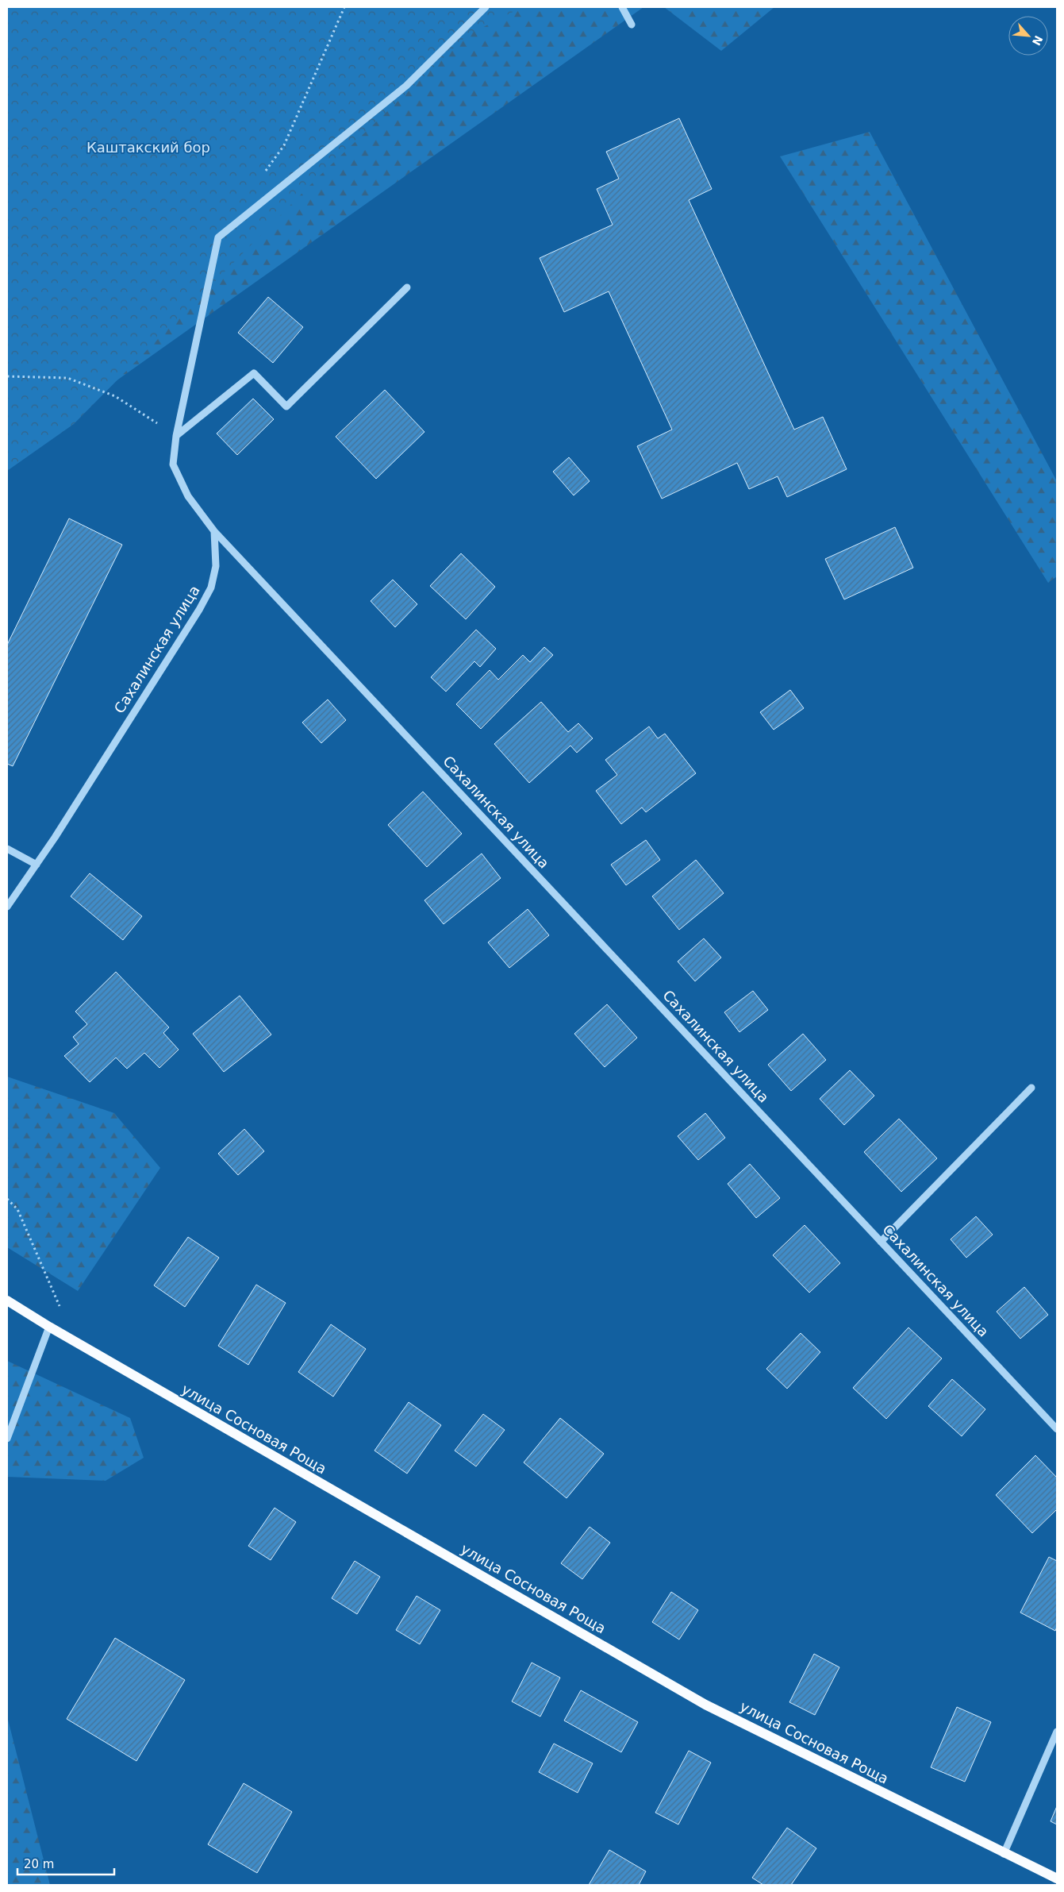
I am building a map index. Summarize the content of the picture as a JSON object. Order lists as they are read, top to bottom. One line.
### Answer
{"streets":{"main road":["улица Сосновая Роща"],"street":["Сахалинская улица"]},"parks":["Каштакский бор"],"scale_bar":"20 m","north":"bottom right"}
